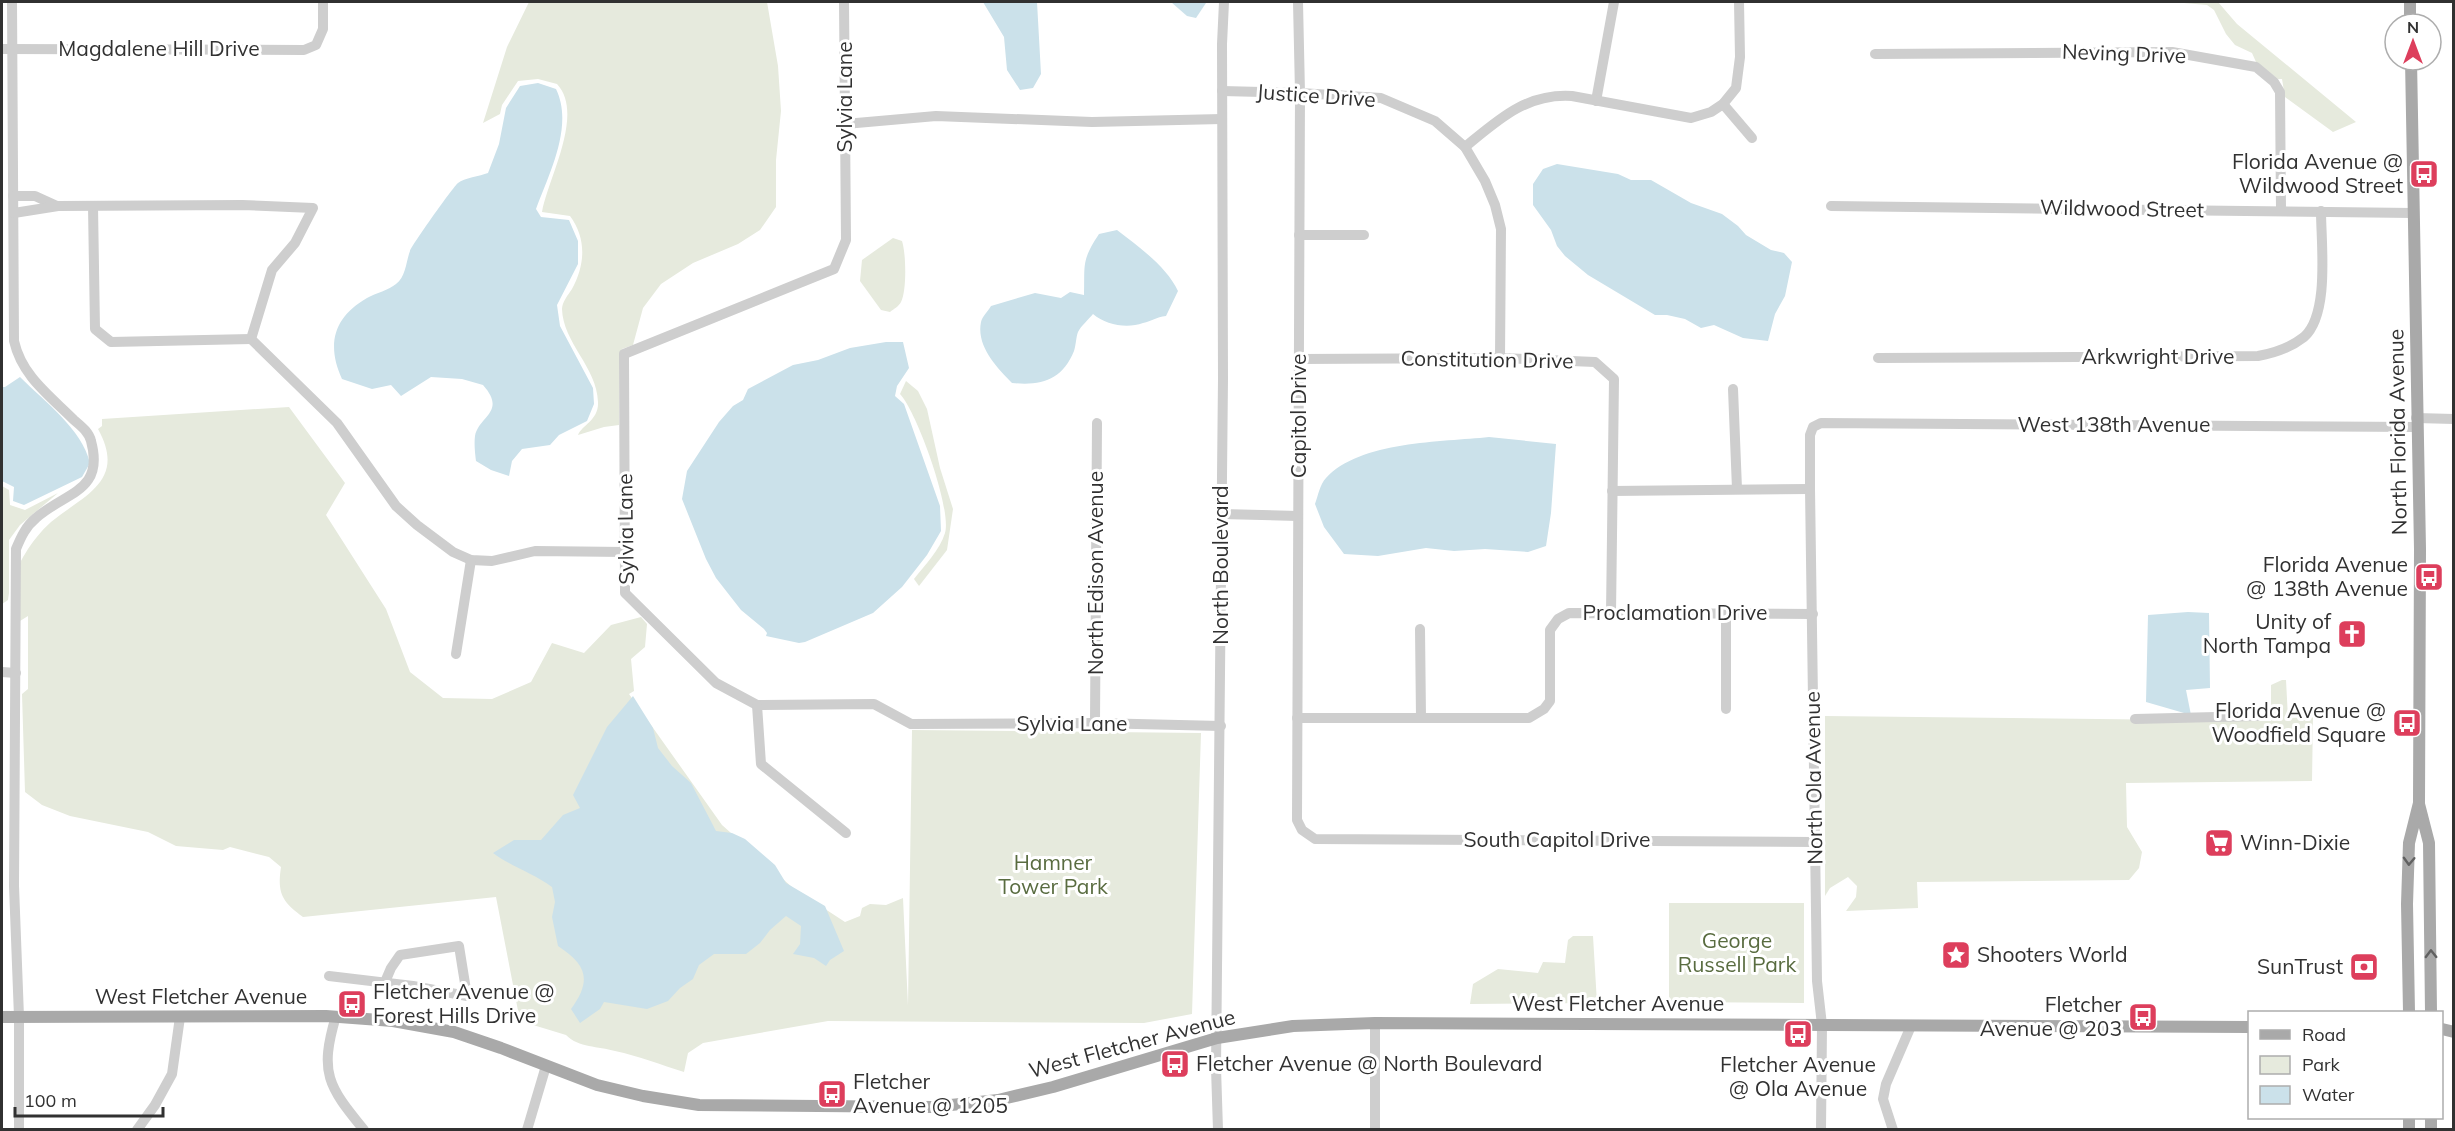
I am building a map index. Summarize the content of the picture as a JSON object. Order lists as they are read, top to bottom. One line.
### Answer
{"streets":{"main road":["North Florida Avenue","West Fletcher Avenue"],"street":["Magdalene Hill Drive","Neving Drive","Justice Drive","Sylvia Lane","Wildwood Street","Arkwright Drive","Constitution Drive","Capitol Drive","West 138th Avenue","North Boulevard","North Edison Avenue","Proclamation Drive","North Ola Avenue","South Capitol Drive"]},"crossings":[["Neving Drive","Wildwood Street"],["Justice Drive","Constitution Drive"],["Justice Drive","Capitol Drive"],["Justice Drive","North Boulevard"],["Sylvia Lane","North Boulevard"],["Sylvia Lane","North Edison Avenue"],["Wildwood Street","Arkwright Drive"],["Wildwood Street","North Florida Avenue"],["Constitution Drive","Capitol Drive"],["Constitution Drive","Proclamation Drive"],["Capitol Drive","Proclamation Drive"],["Capitol Drive","South Capitol Drive"],["West 138th Avenue","North Florida Avenue"],["West 138th Avenue","North Ola Avenue"],["North Boulevard","West Fletcher Avenue"],["Proclamation Drive","North Ola Avenue"],["North Ola Avenue","South Capitol Drive"],["North Ola Avenue","West Fletcher Avenue"]],"parks":["Hamner Tower Park","George Russell Park"],"places":{"bus stop":["Florida Avenue @ Wildwood Street","Florida Avenue @ 138th Avenue","Florida Avenue @ Woodfield Square","Fletcher Avenue @ Forest Hills Drive","Fletcher Avenue @ 203","Fletcher Avenue @ Ola Avenue","Fletcher Avenue @ North Boulevard","Fletcher Avenue @ 1205"],"church":["Unity of North Tampa"],"supermarket":["Winn-Dixie"],"place":["Shooters World"],"bank":["SunTrust"]},"legend":["Road","Park","Water"],"scale_bar":"100 m","north":"top"}
